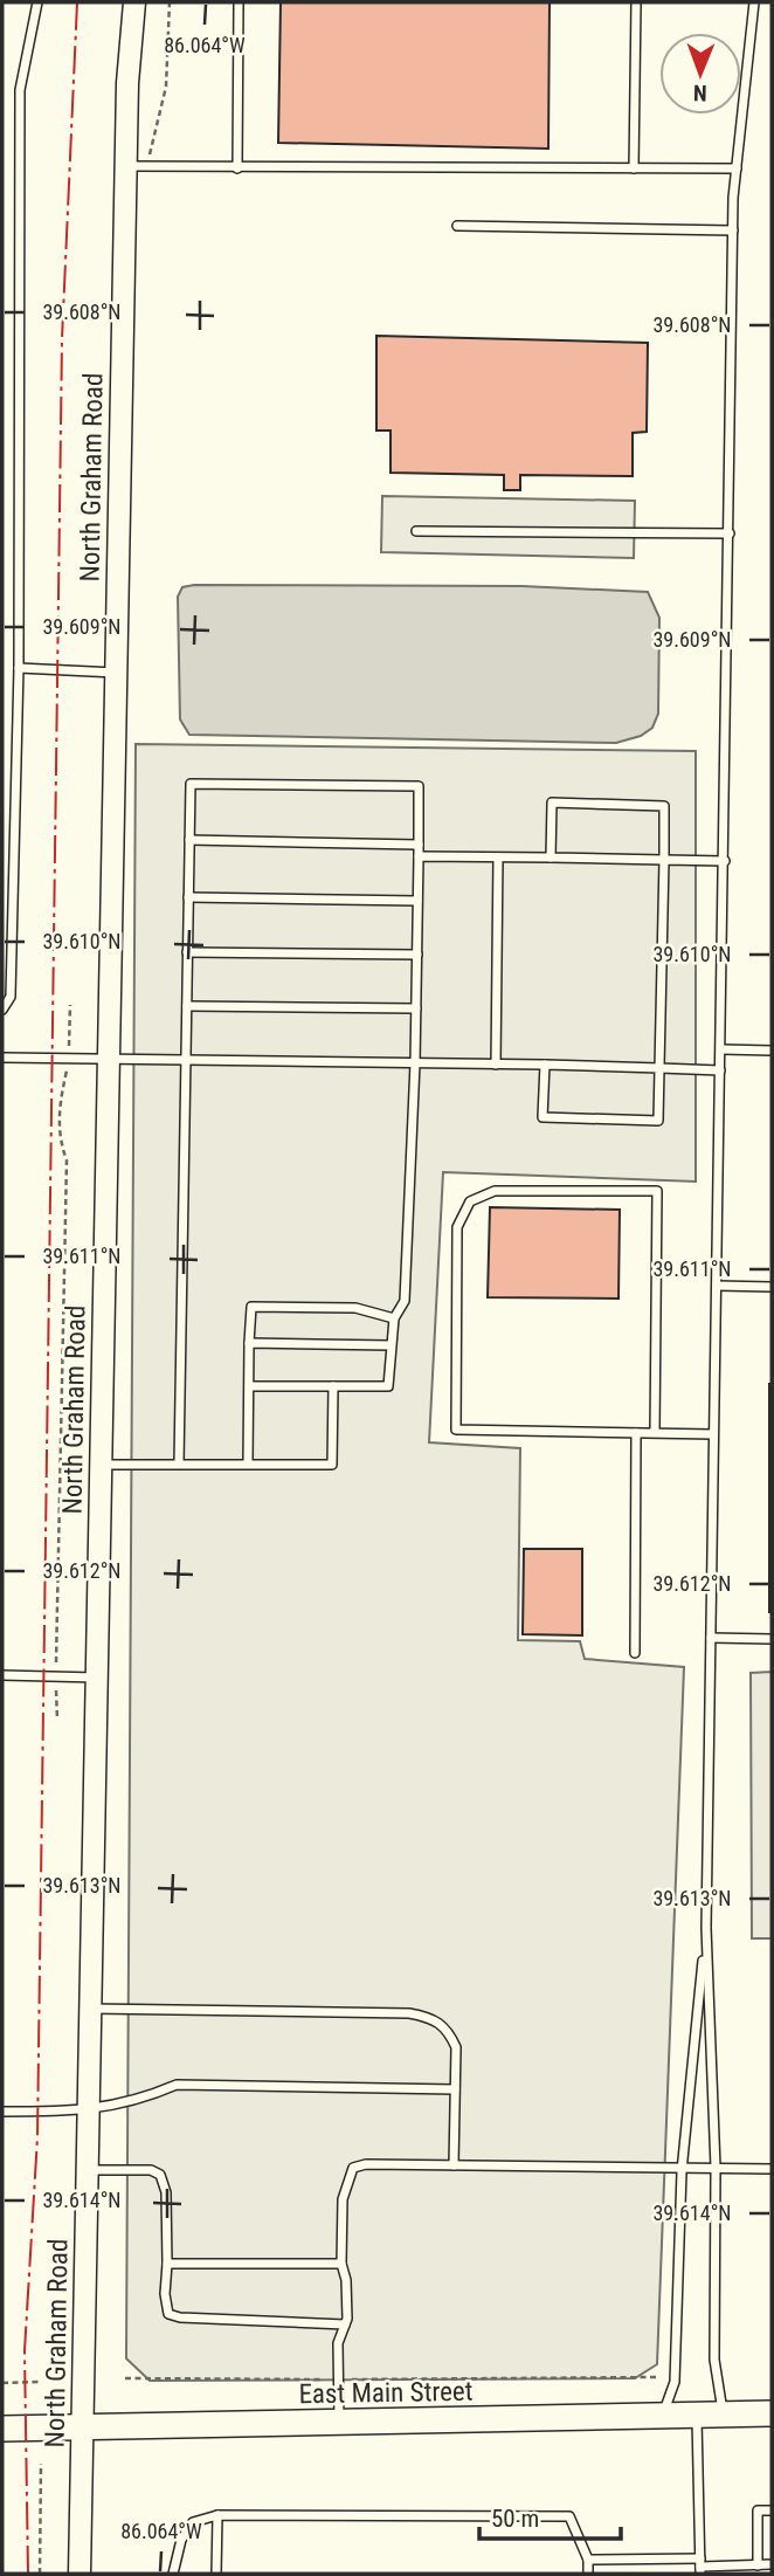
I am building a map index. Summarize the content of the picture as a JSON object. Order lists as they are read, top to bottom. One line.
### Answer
{"streets":{"main road":["East Main Street"],"street":["North Graham Road"]},"crossings":[["North Graham Road","East Main Street"]],"scale_bar":"50 m","north":"bottom","coordinates":["86.064°W","39.608°N","39.609°N","39.610°N","39.611°N","39.612°N","39.613°N","39.614°N"]}
